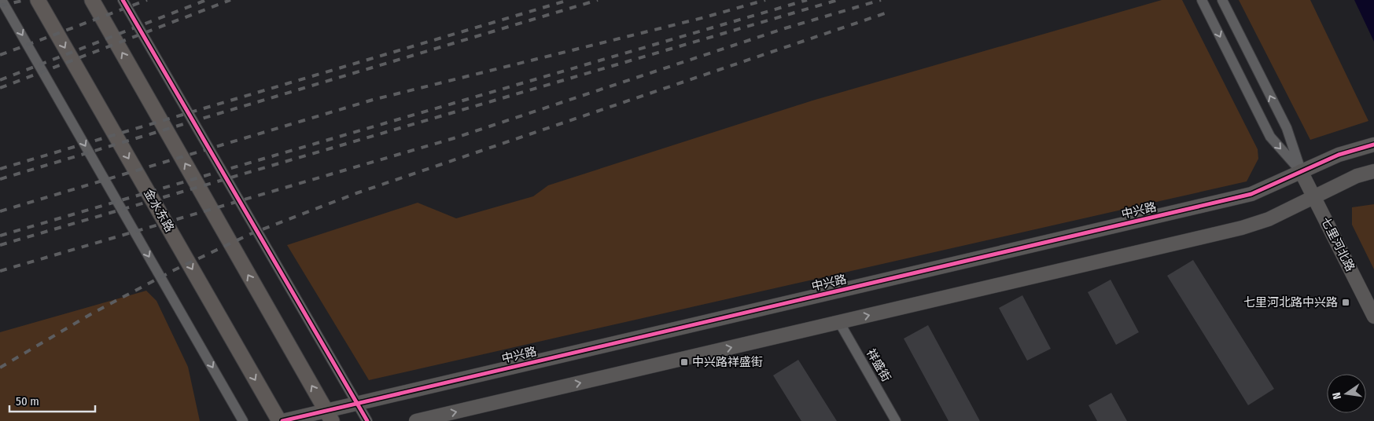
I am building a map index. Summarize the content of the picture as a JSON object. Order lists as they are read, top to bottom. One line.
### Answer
{"streets":{"main road":["金水东路"],"street":["中兴路","七里河北路","祥盛街"]},"crossings":[["金水东路","中兴路"],["中兴路","七里河北路"]],"places":{"transit":["七里河北路中兴路","中兴路祥盛街"]},"scale_bar":"50 m","north":"left"}
